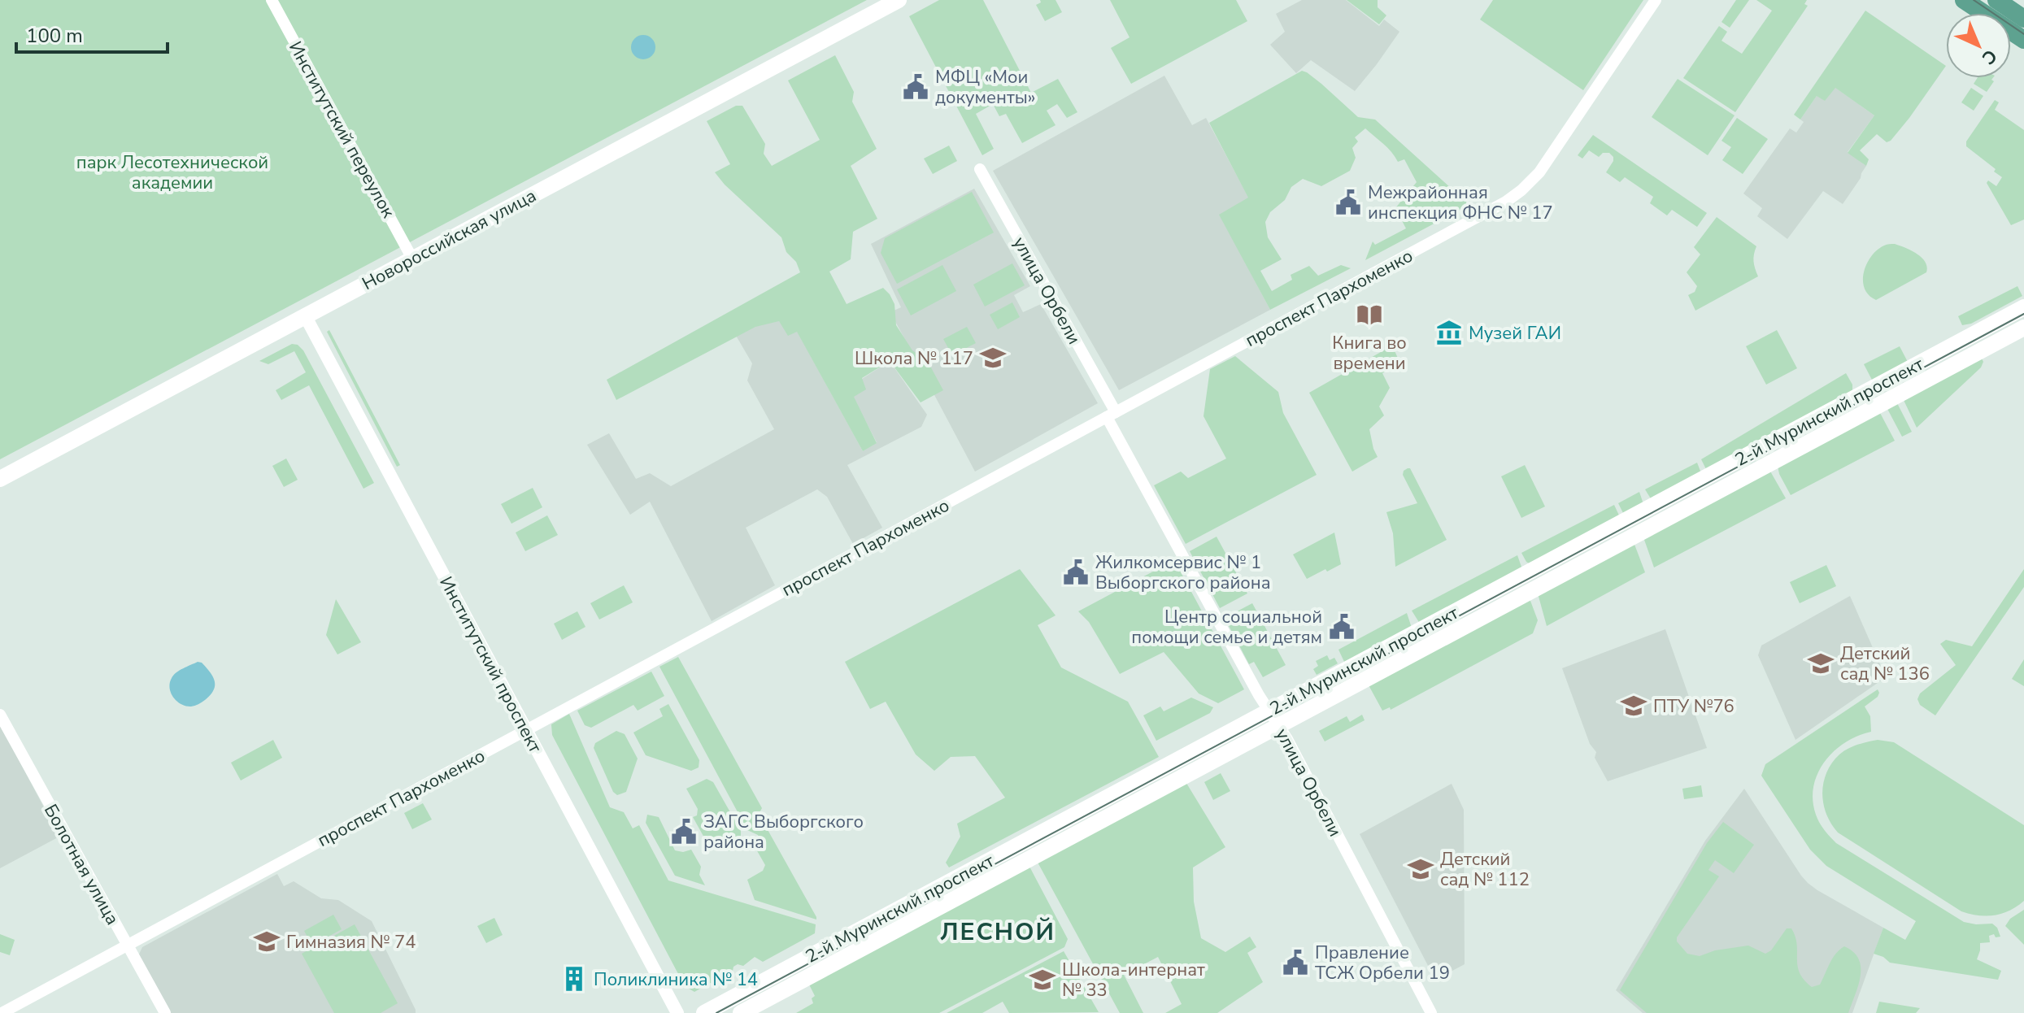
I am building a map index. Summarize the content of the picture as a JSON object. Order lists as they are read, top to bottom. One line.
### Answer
{"streets":{"main road":["Новороссийская улица","2-й Муринский проспект"],"street":["Институтский переулок","улица Орбели","проспект Пархоменко","Институтский проспект","Болотная улица"]},"crossings":[["Институтский переулок","Новороссийская улица"],["Новороссийская улица","Институтский проспект"],["улица Орбели","проспект Пархоменко"],["улица Орбели","2-й Муринский проспект"],["проспект Пархоменко","Институтский проспект"],["проспект Пархоменко","Болотная улица"]],"districts":["ЛЕСНОЙ"],"parks":["парк Лесотехнической академии"],"places":{"public building":["МФЦ «Мои документы»","Межрайонная инспекция ФНС № 17","Жилкомсервис № 1 Выборгского района","Центр социальной помощи семье и детям","ЗАГС Выборгского района","Правление ТСЖ Орбели 19"],"library":["Книга во времени"],"museum":["Музей ГАИ"],"school or university":["Школа № 117","Детский сад № 136","ПТУ №76","Детский сад № 112","Гимназия № 74","Школа-интернат № 33"],"building":["Поликлиника № 14"]},"scale_bar":"100 m","north":"bottom right"}
